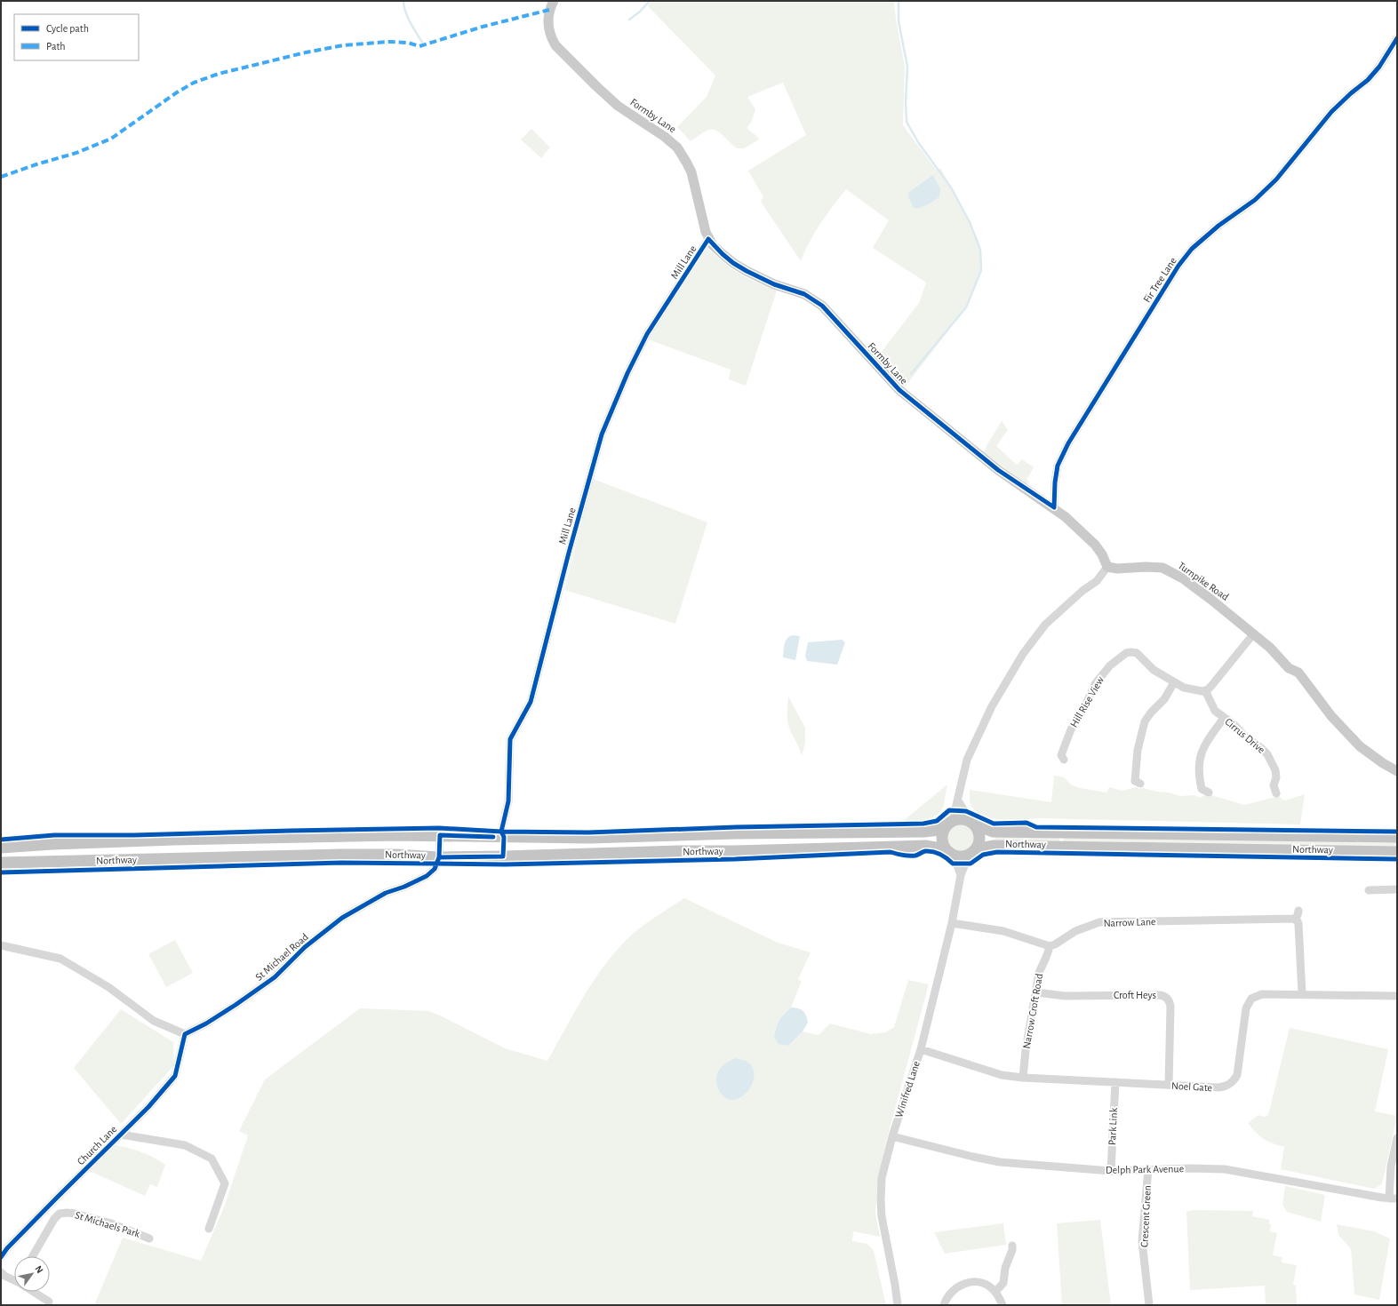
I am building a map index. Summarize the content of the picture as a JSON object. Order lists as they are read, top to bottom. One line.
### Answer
{"streets":{"highway":["Northway"],"main road":["Formby Lane","Turnpike Road"],"street":["Mill Lane","Fir Tree Lane","Hill Rise View","Cirrus Drive","Narrow Lane","St Michael Road","Croft Heys","Narrow Croft Road","Noel Gate","Winifred Lane","Park Link","Church Lane","Delph Park Avenue","Crescent Green","St Michaels Park"]},"crossings":[["Formby Lane","Mill Lane"],["Formby Lane","Fir Tree Lane"],["Formby Lane","Turnpike Road"],["Mill Lane","Northway"],["Hill Rise View","Cirrus Drive"],["Northway","St Michael Road"],["Northway","Winifred Lane"],["Narrow Lane","Narrow Croft Road"],["St Michael Road","Church Lane"],["Croft Heys","Narrow Croft Road"],["Croft Heys","Noel Gate"],["Narrow Croft Road","Noel Gate"],["Noel Gate","Winifred Lane"],["Noel Gate","Park Link"],["Winifred Lane","Delph Park Avenue"],["Park Link","Delph Park Avenue"],["Delph Park Avenue","Crescent Green"]],"legend":["Cycle path","Path"],"north":"top right"}
